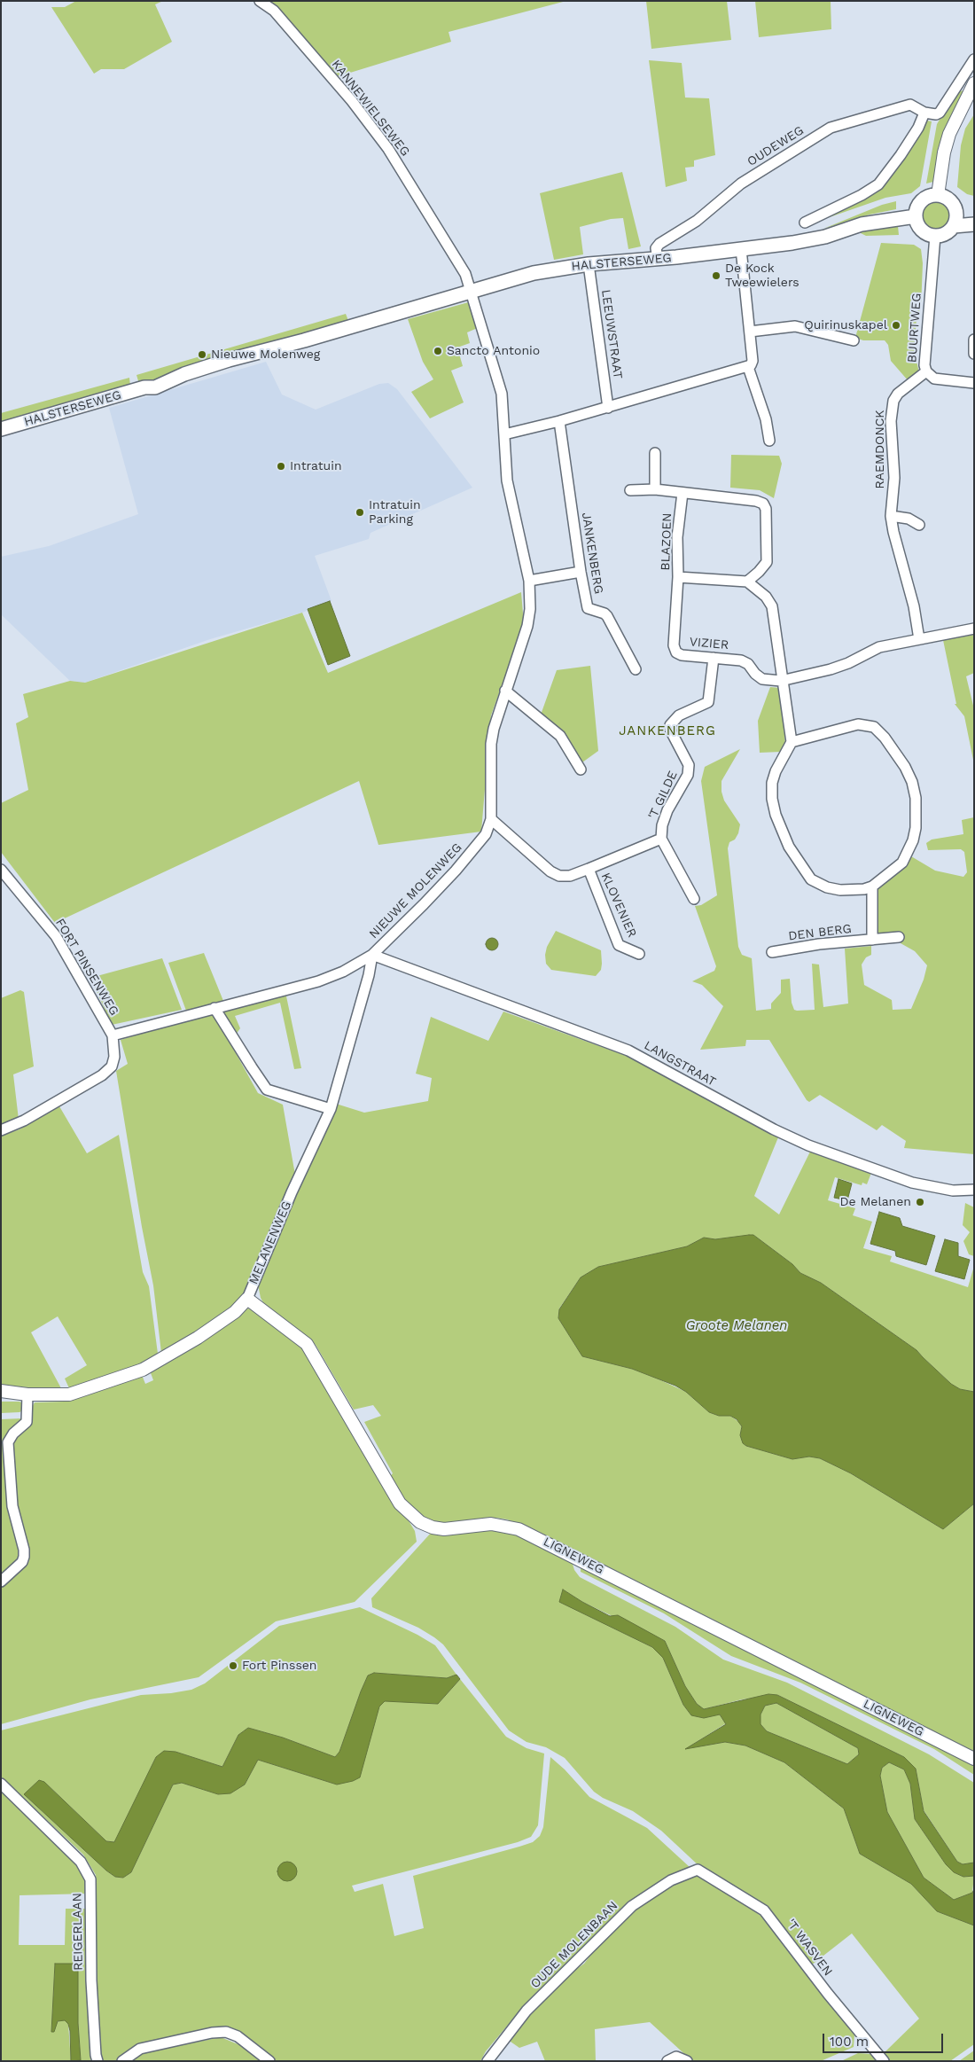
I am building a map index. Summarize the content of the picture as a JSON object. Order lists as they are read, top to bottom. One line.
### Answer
{"streets":{"main road":["HALSTERSEWEG"],"street":["KANNEWIELSEWEG","OUDEWEG","BUURTWEG","LEEUWSTRAAT","RAEMDONCK","BLAZOEN","JANKENBERG","VIZIER","'T GILDE","NIEUWE MOLENWEG","KLOVENIER","DEN BERG","FORT PINSENWEG","LANGSTRAAT","MELANENWEG","LIGNEWEG","REIGERLAAN","OUDE MOLENBAAN","'T WASVEN"]},"crossings":[["KANNEWIELSEWEG","HALSTERSEWEG"],["KANNEWIELSEWEG","NIEUWE MOLENWEG"],["OUDEWEG","HALSTERSEWEG"],["HALSTERSEWEG","BUURTWEG"],["HALSTERSEWEG","LEEUWSTRAAT"],["HALSTERSEWEG","NIEUWE MOLENWEG"],["BUURTWEG","RAEMDONCK"],["BLAZOEN","VIZIER"],["VIZIER","'T GILDE"],["'T GILDE","KLOVENIER"],["NIEUWE MOLENWEG","KLOVENIER"],["NIEUWE MOLENWEG","FORT PINSENWEG"],["NIEUWE MOLENWEG","LANGSTRAAT"],["NIEUWE MOLENWEG","MELANENWEG"],["LANGSTRAAT","MELANENWEG"],["MELANENWEG","LIGNEWEG"],["OUDE MOLENBAAN","'T WASVEN"]],"districts":["JANKENBERG"],"water":["Groote Melanen"],"places":["De Kock Tweewielers","Quirinuskapel","Sancto Antonio","Nieuwe Molenweg","Intratuin","Intratuin Parking","De Melanen","Fort Pinssen"],"scale_bar":"100 m"}
